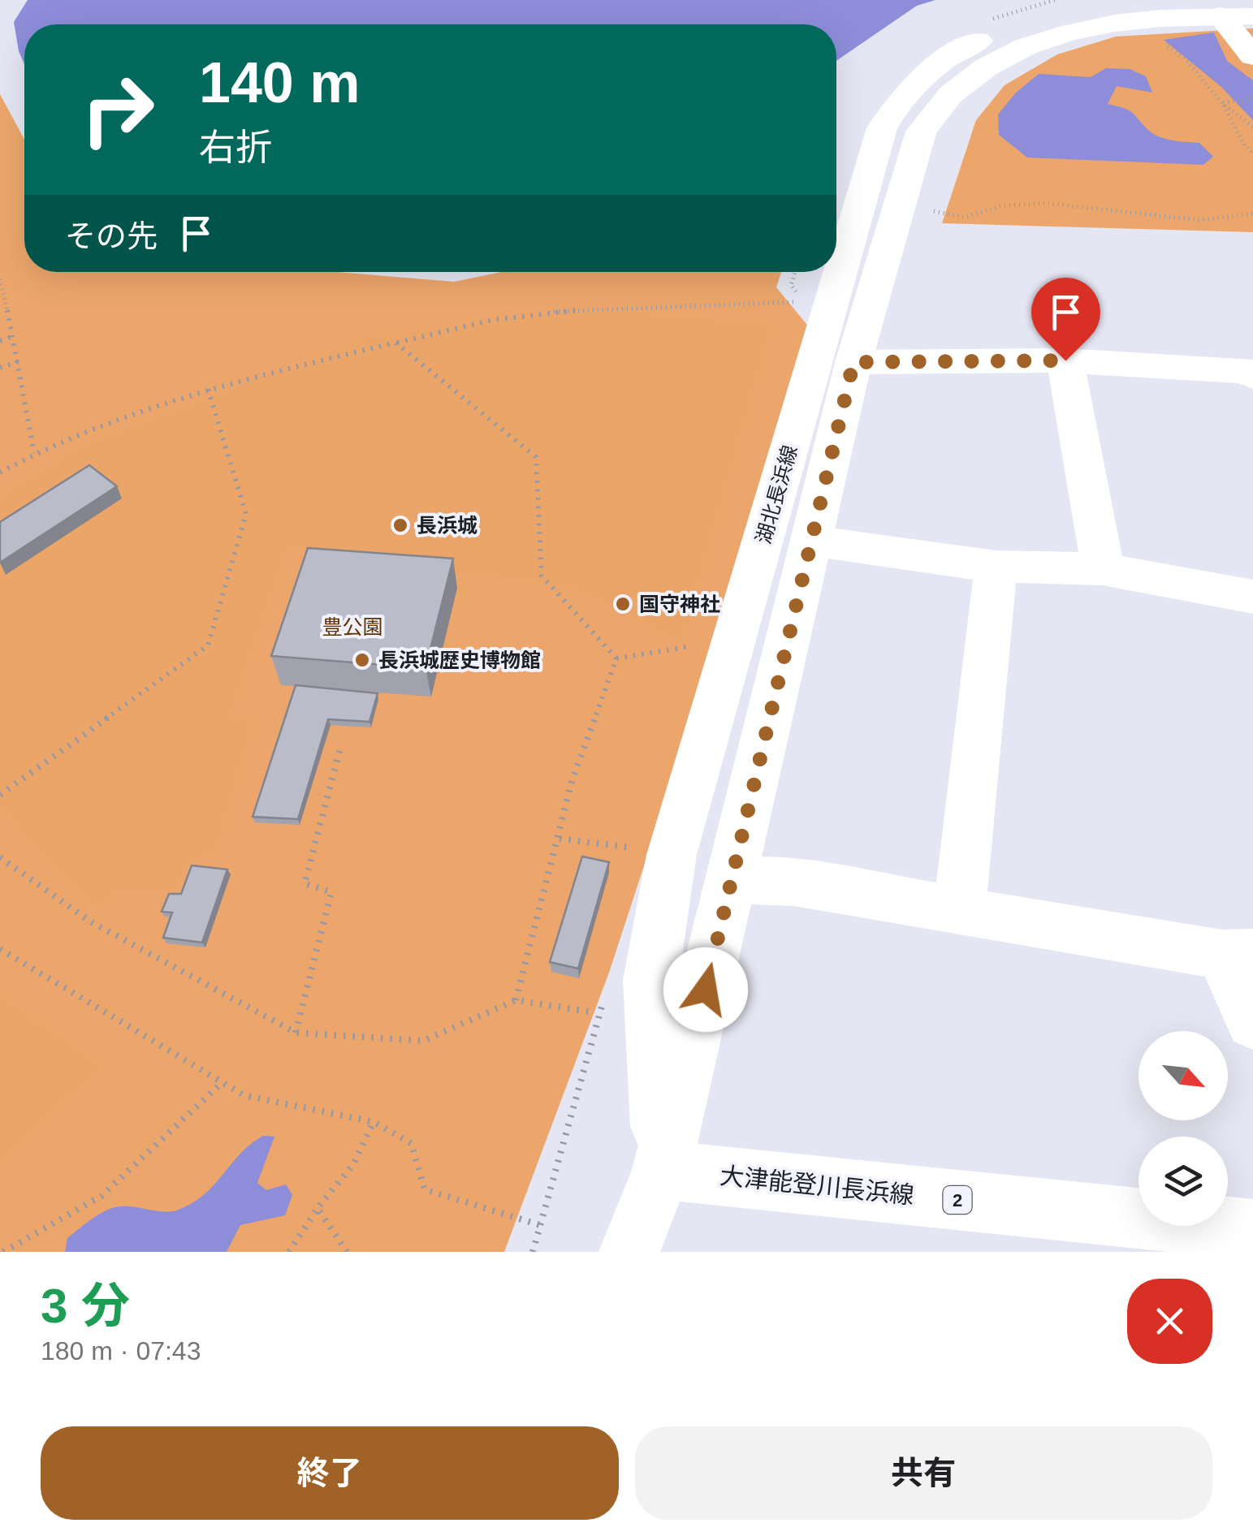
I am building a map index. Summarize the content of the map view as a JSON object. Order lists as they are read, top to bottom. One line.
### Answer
{"streets":{"main road":["湖北長浜線","大津能登川長浜線","2"]},"crossings":[["湖北長浜線","大津能登川長浜線"]],"parks":["豊公園"],"places":["長浜城","国守神社","長浜城歴史博物館"],"north":"bottom right","page":{"turn":["140 m","右折"],"then":"その先","heading":["3 分","180 m · 07:43"],"buttons":["終了","共有"]}}
